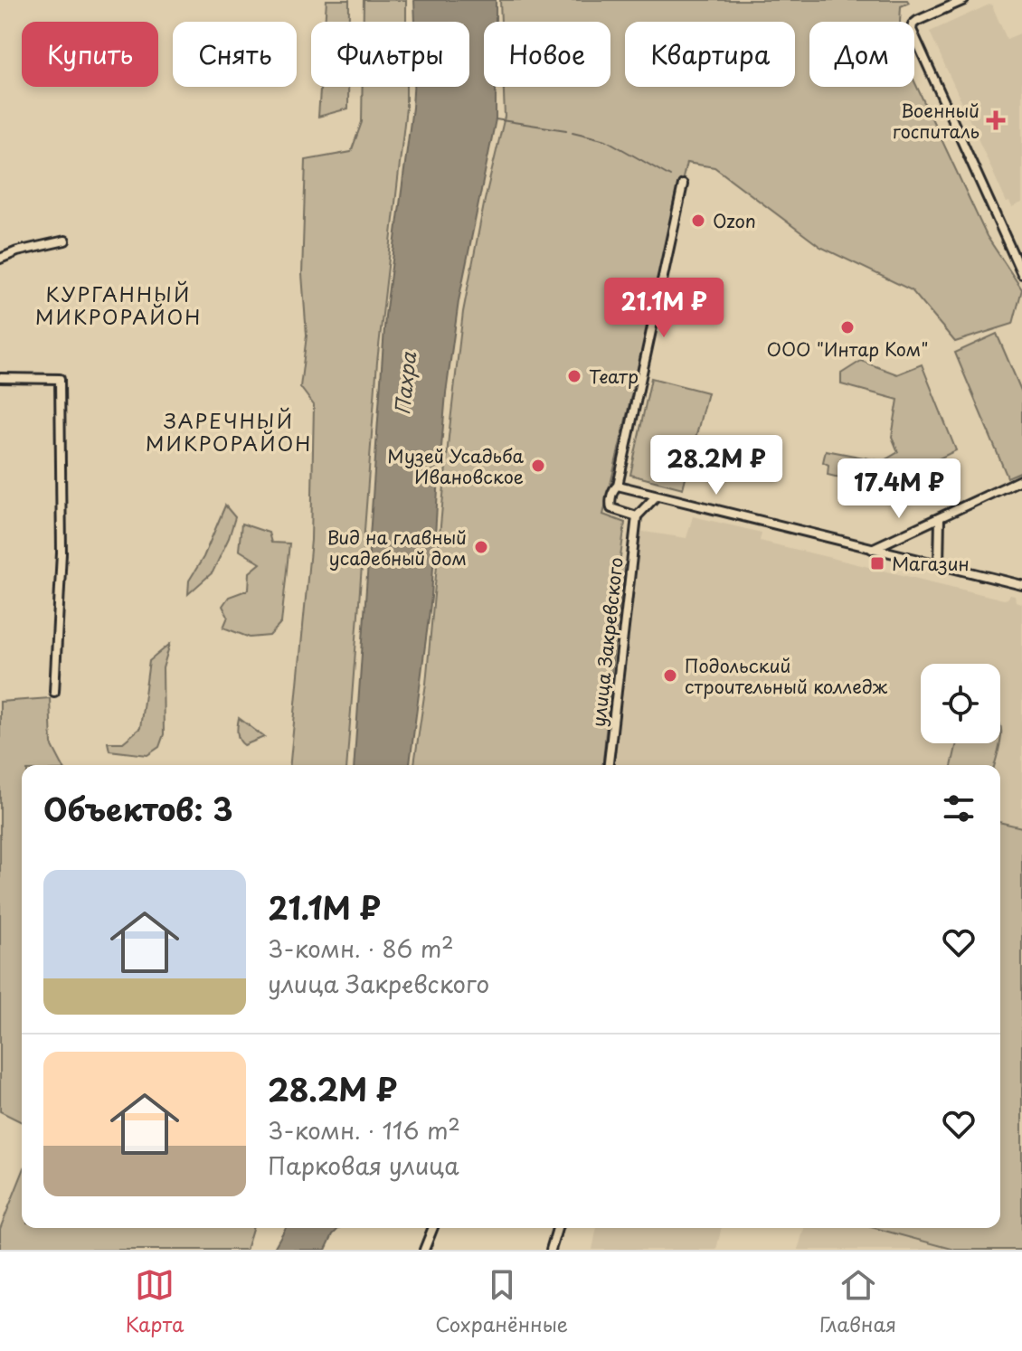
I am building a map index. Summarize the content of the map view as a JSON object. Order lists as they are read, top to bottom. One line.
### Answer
{"streets":{"street":["улица Закревского"]},"districts":["КУРГАННЫЙ МИКРОРАЙОН","ЗАРЕЧНЫЙ МИКРОРАЙОН"],"water":["Пахра"],"places":{"health":["Военный госпиталь"],"other":["Ozon","ООО \"Интар Ком\"","Театр","Музей Усадьба Ивановское","Вид на главный усадебный дом","Подольский строительный колледж"],"transit":["Магазин"]},"page":{"chip":["Купить","Снять","Фильтры","Новое","Квартира","Дом"],"price":["21.1M ₽","28.2M ₽","17.4M ₽"],"heading":"Объектов: 3","list":[{"name":"21.1M ₽","note":"3-комн. · 86 m² · улица Закревского"},{"name":"28.2M ₽","note":"3-комн. · 116 m² · Парковая улица"}],"tabs":["Карта","Сохранённые","Главная"]}}
